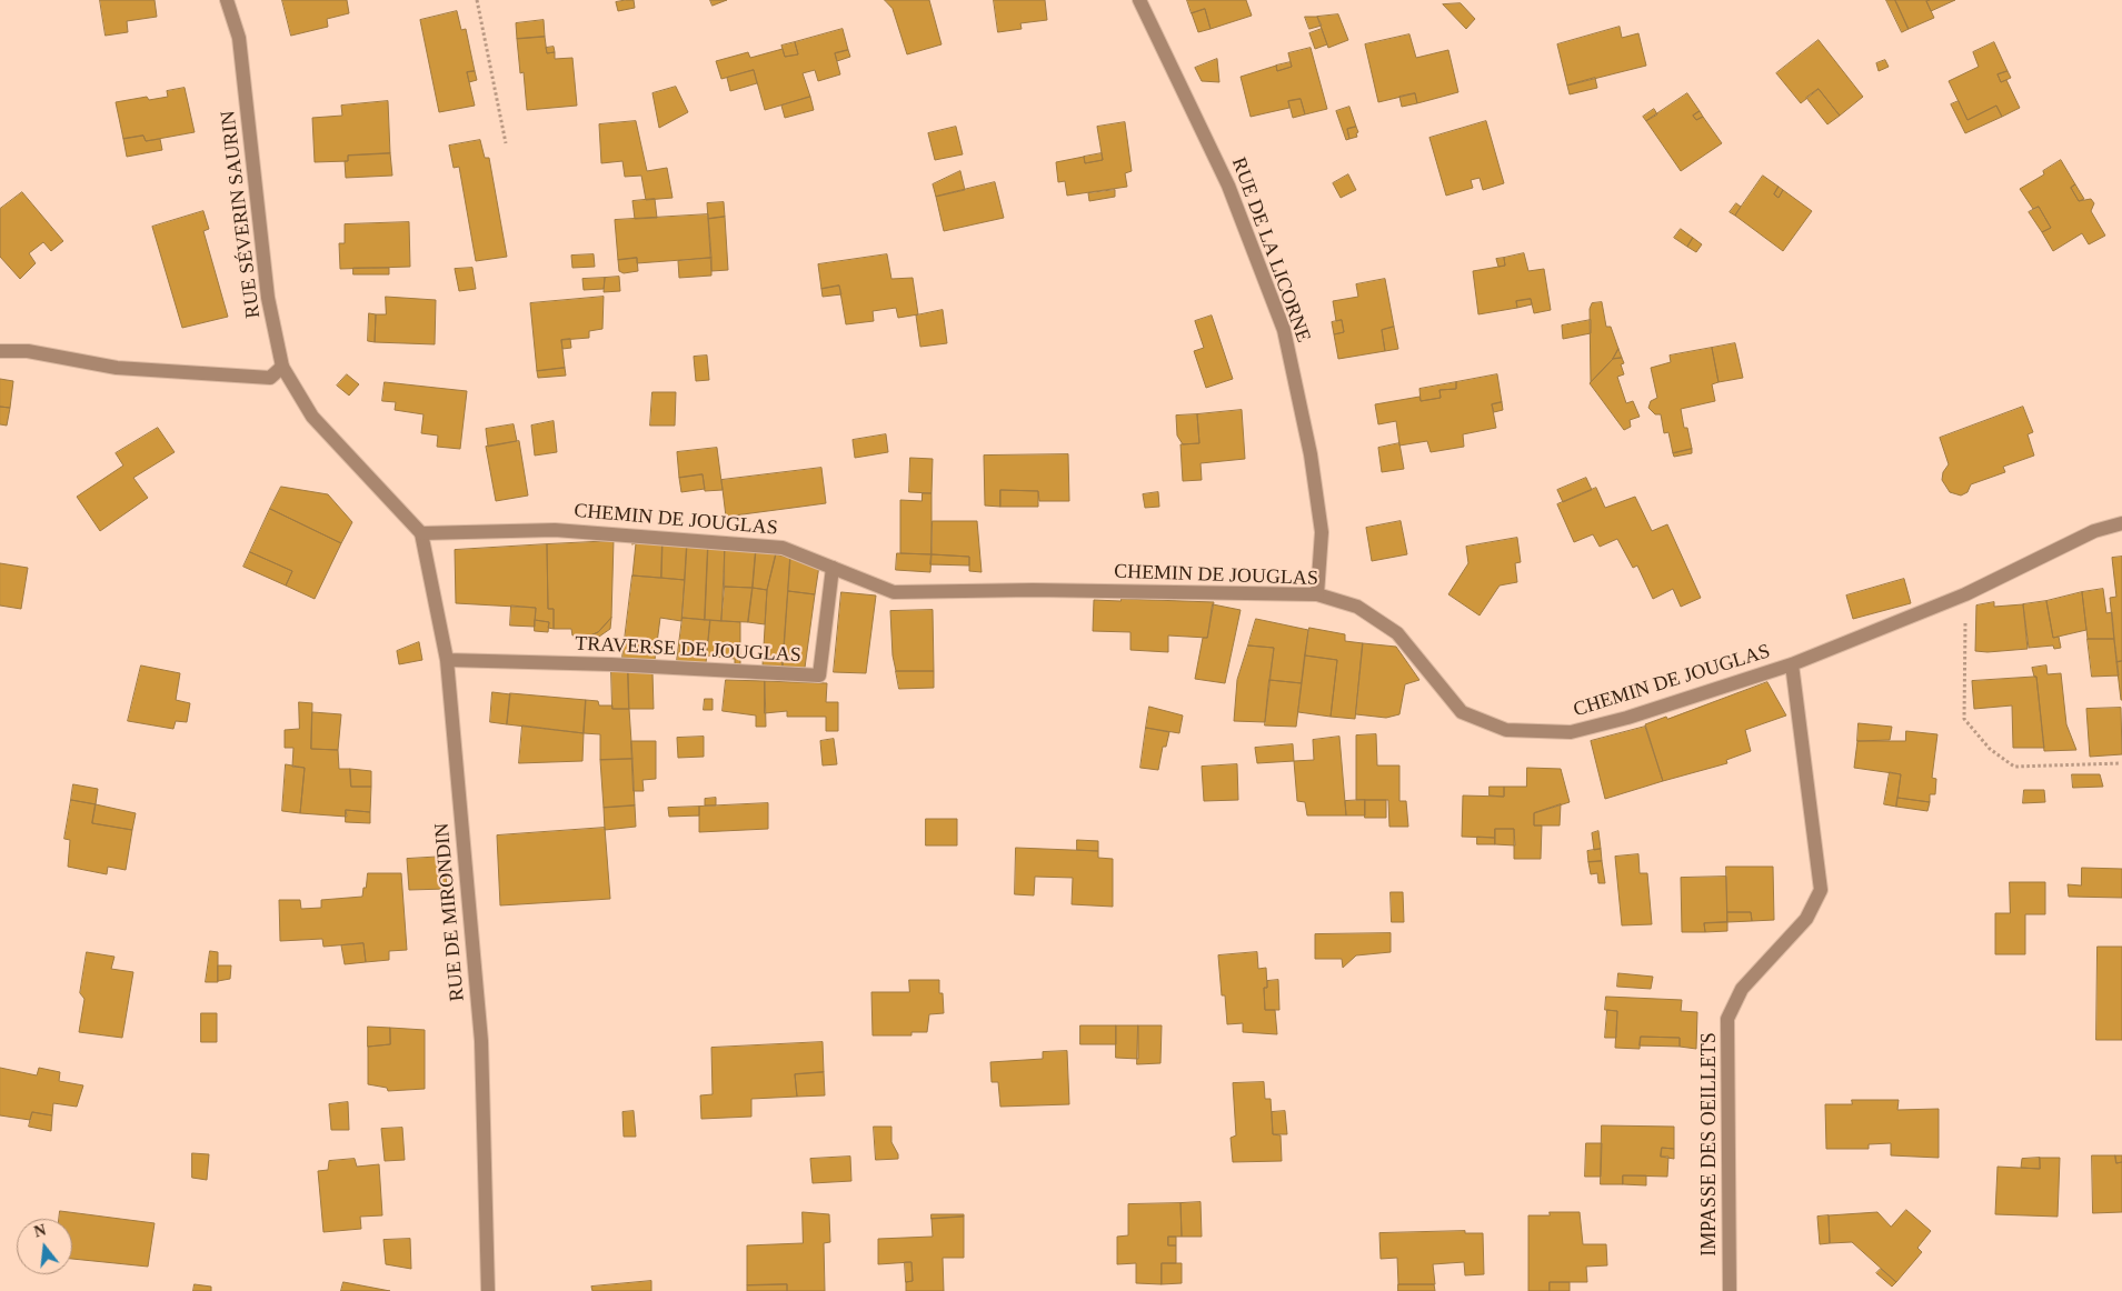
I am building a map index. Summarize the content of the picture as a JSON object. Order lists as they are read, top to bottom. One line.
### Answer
{"streets":{"street":["RUE SÉVERIN SAURIN","RUE DE LA LICORNE","CHEMIN DE JOUGLAS","TRAVERSE DE JOUGLAS","RUE DE MIRONDIN","IMPASSE DES OEILLETS"]},"crossings":[["RUE SÉVERIN SAURIN","CHEMIN DE JOUGLAS"],["RUE SÉVERIN SAURIN","RUE DE MIRONDIN"],["RUE DE LA LICORNE","CHEMIN DE JOUGLAS"],["CHEMIN DE JOUGLAS","TRAVERSE DE JOUGLAS"],["CHEMIN DE JOUGLAS","RUE DE MIRONDIN"],["CHEMIN DE JOUGLAS","IMPASSE DES OEILLETS"],["TRAVERSE DE JOUGLAS","RUE DE MIRONDIN"]],"north":"top"}
